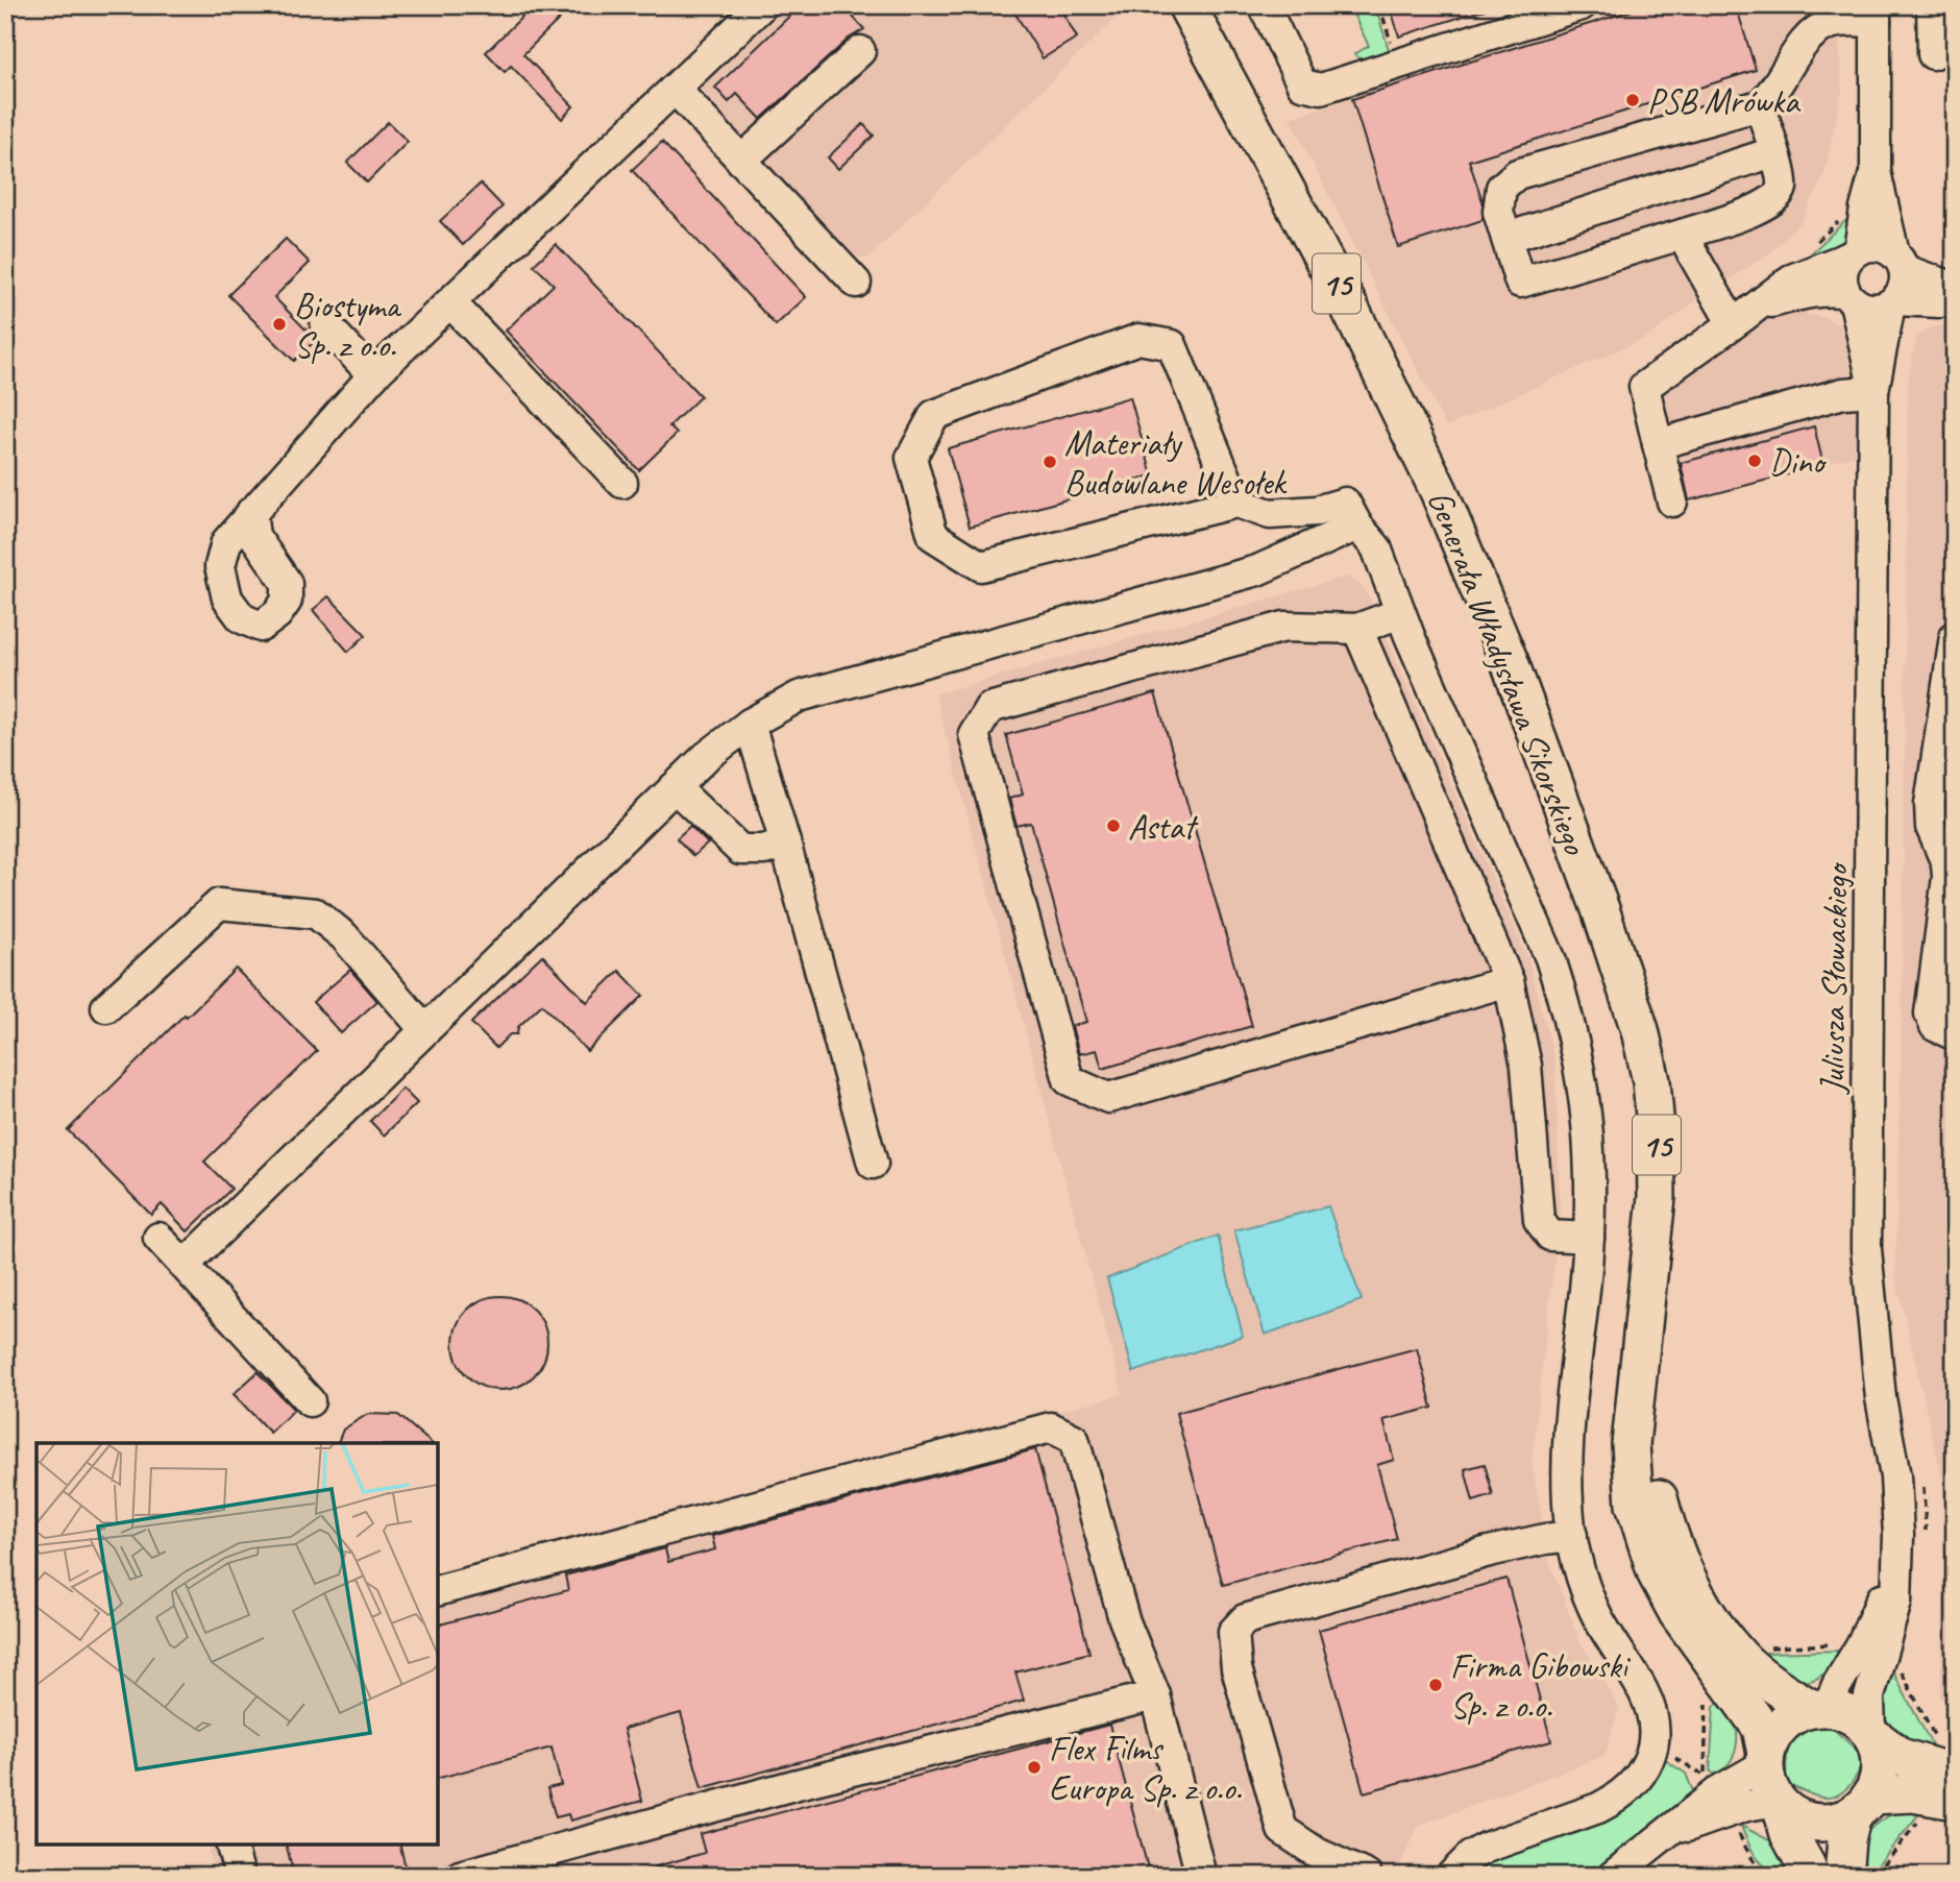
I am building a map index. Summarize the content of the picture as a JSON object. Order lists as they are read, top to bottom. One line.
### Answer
{"streets":{"main road":["15","Generała Władysława Sikorskiego"],"street":["Juliusza Słowackiego"]},"crossings":[["15","Generała Władysława Sikorskiego"],["15","Juliusza Słowackiego"],["Generała Władysława Sikorskiego","Juliusza Słowackiego"]],"places":["PSB Mrówka","Biostyma Sp. z o.o.","Dino","Materiały Budowlane Wesołek","Astat","Firma Gibowski Sp. z o.o.","Flex Films Europa Sp. z o.o."]}
